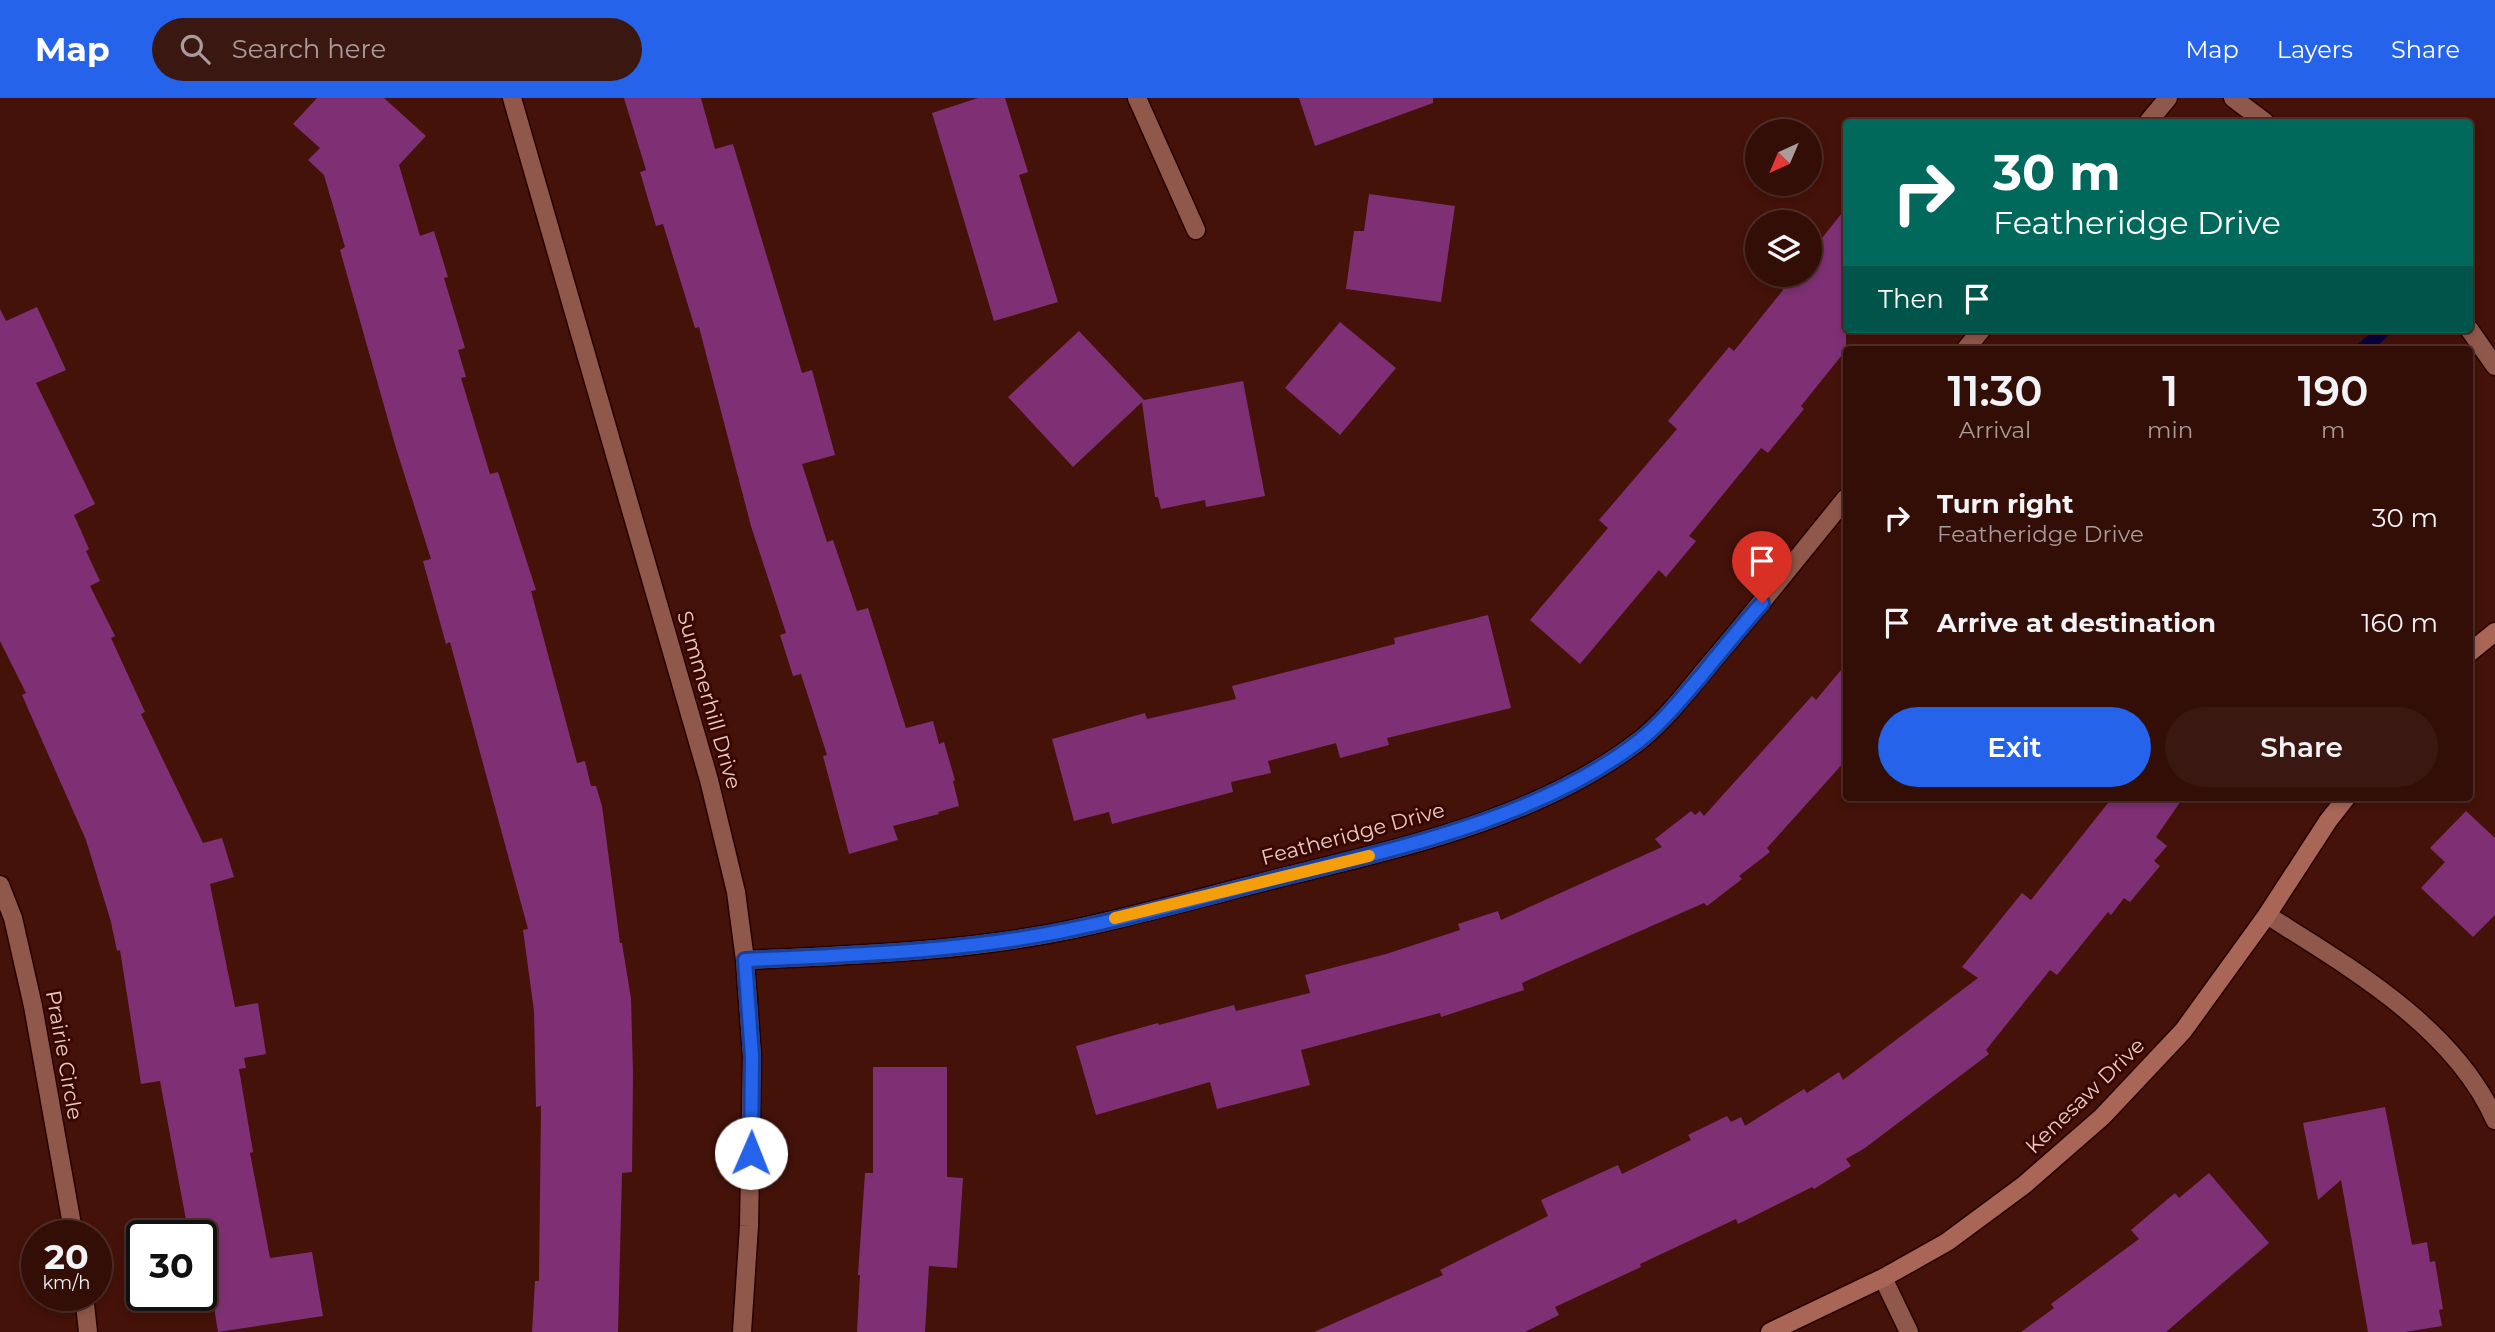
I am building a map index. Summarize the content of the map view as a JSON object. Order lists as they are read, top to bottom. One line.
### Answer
{"streets":{"street":["Summerhill Drive","Featheridge Drive","Prairie Circle","Kenesaw Drive"]},"crossings":[["Summerhill Drive","Featheridge Drive"]],"north":"bottom left","page":{"header":"Map","search":"Search here","nav":["Map","Layers","Share"],"turn":["30 m","Featheridge Drive"],"then":"Then","eta":["11:30","Arrival","1","min","190","m"],"list":[{"name":"Turn right","note":"Featheridge Drive","value":"30 m"},{"name":"Arrive at destination","value":"160 m"}],"buttons":["Exit","Share"],"speed":"20 km/h","limit":"30"}}
